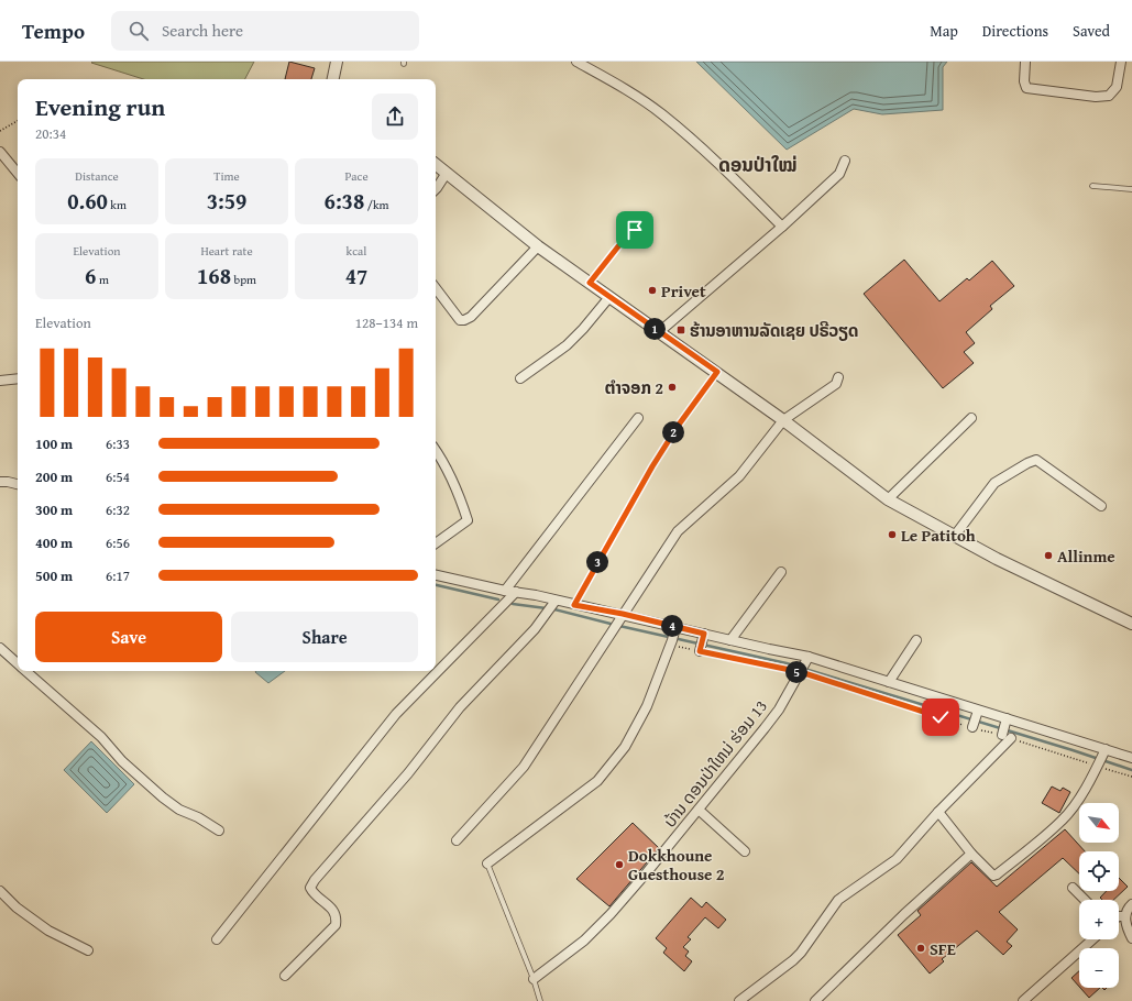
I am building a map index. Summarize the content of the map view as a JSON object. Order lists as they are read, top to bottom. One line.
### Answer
{"streets":{"street":["ບ້ານ ດອນປ່າໃຫມ່ ຮ່ອມ 13"]},"districts":["ດອນປ່າໃໝ່"],"places":{"other":["Privet","ຕຳຈອກ 2","Le Patitoh","Allinme","Dokkhoune Guesthouse 2","SFE"],"transit":["ຮ້ານອາຫານລັດເຊຍ ປຣີວຽດ"]},"north":"bottom right","page":{"header":"Tempo","search":"Search here","nav":["Map","Directions","Saved"],"heading":["Evening run","20:34"],"stats":[["Distance","0.60 km"],["Time","3:59"],["Pace","6:38 /km"],["Elevation","6 m"],["Heart rate","168 bpm"],["kcal","47"]],"chart":["Elevation","128–134 m"],"pins":["1","2","3","4","5"],"list":[{"name":"100 m","note":"6:33"},{"name":"200 m","note":"6:54"},{"name":"300 m","note":"6:32"},{"name":"400 m","note":"6:56"},{"name":"500 m","note":"6:17"}],"buttons":["Save","Share"],"map_buttons":["+","−"]}}
